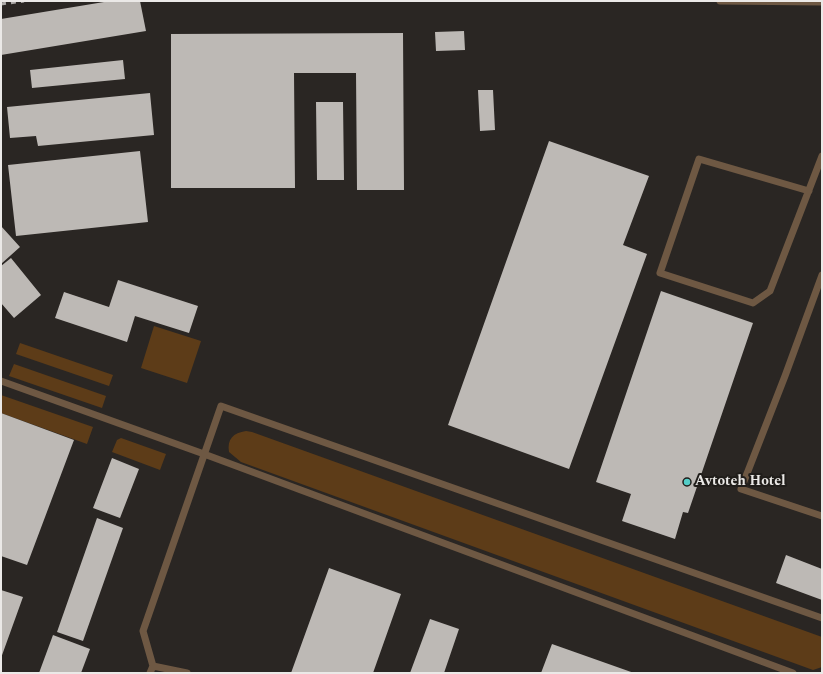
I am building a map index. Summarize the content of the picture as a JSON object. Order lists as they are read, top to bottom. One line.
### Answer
{"places":["Avtoteh Hotel"]}
